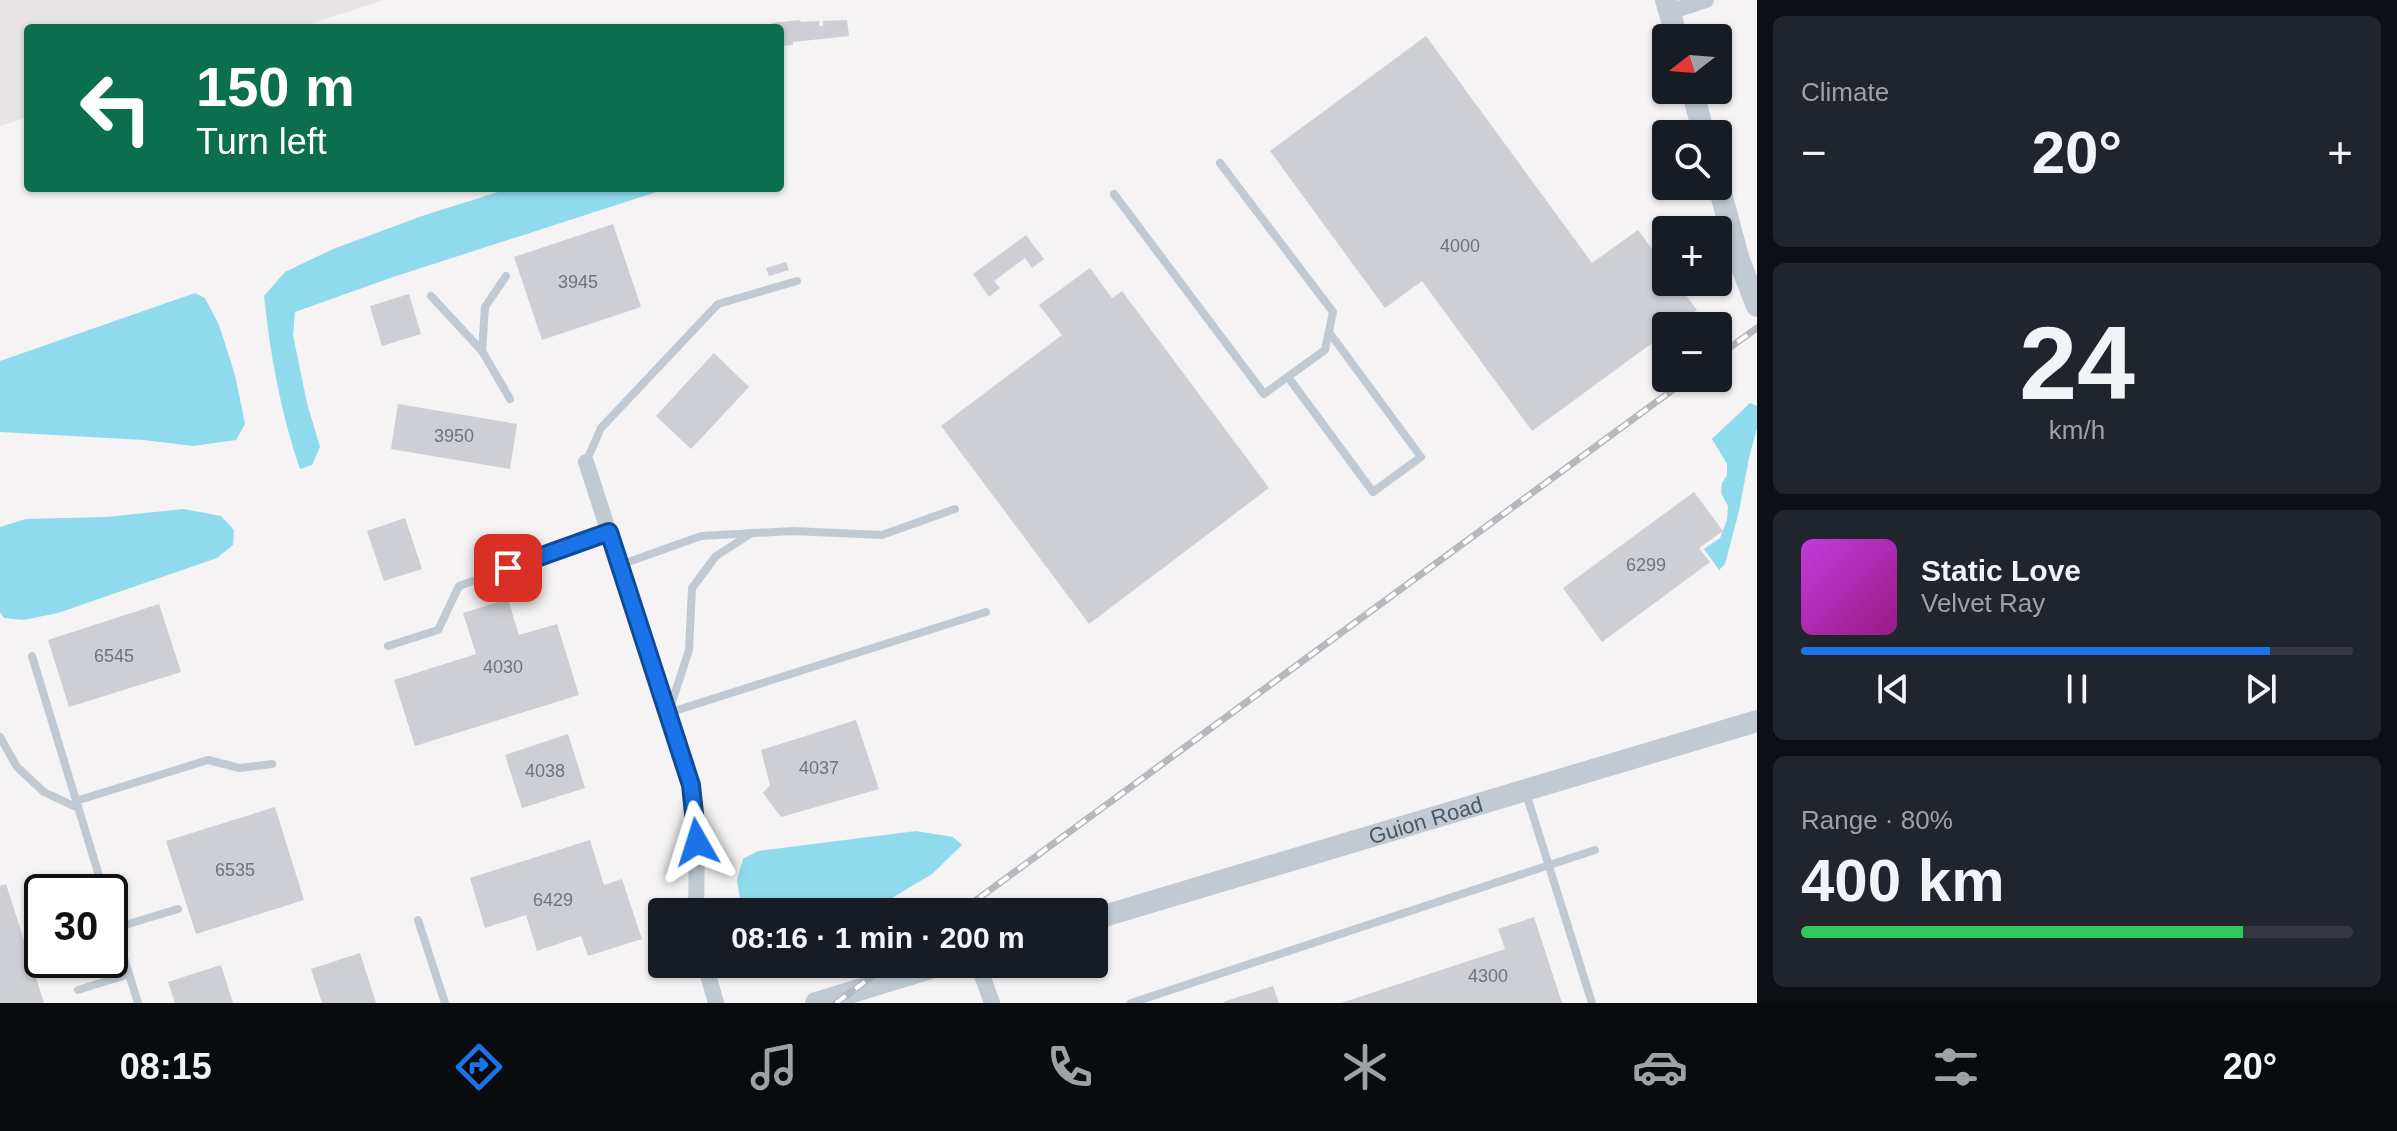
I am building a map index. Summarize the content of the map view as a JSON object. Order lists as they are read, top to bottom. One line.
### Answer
{"streets":{"street":["Guion Road"]},"house_numbers":["4000","3945","3950","6299","6545","4030","4037","4038","6535","6429","4300"],"north":"left","page":{"tile":["Climate",["24","km/h"],["Range · 80%","400 km"]],"map_buttons":["+","−"],"turn":["150 m","Turn left"],"heat":["−","20°","+"],"song":["Static Love","Velvet Ray"],"limit":"30","trip":"08:16 · 1 min · 200 m","tabs":["08:15","20°"]}}
